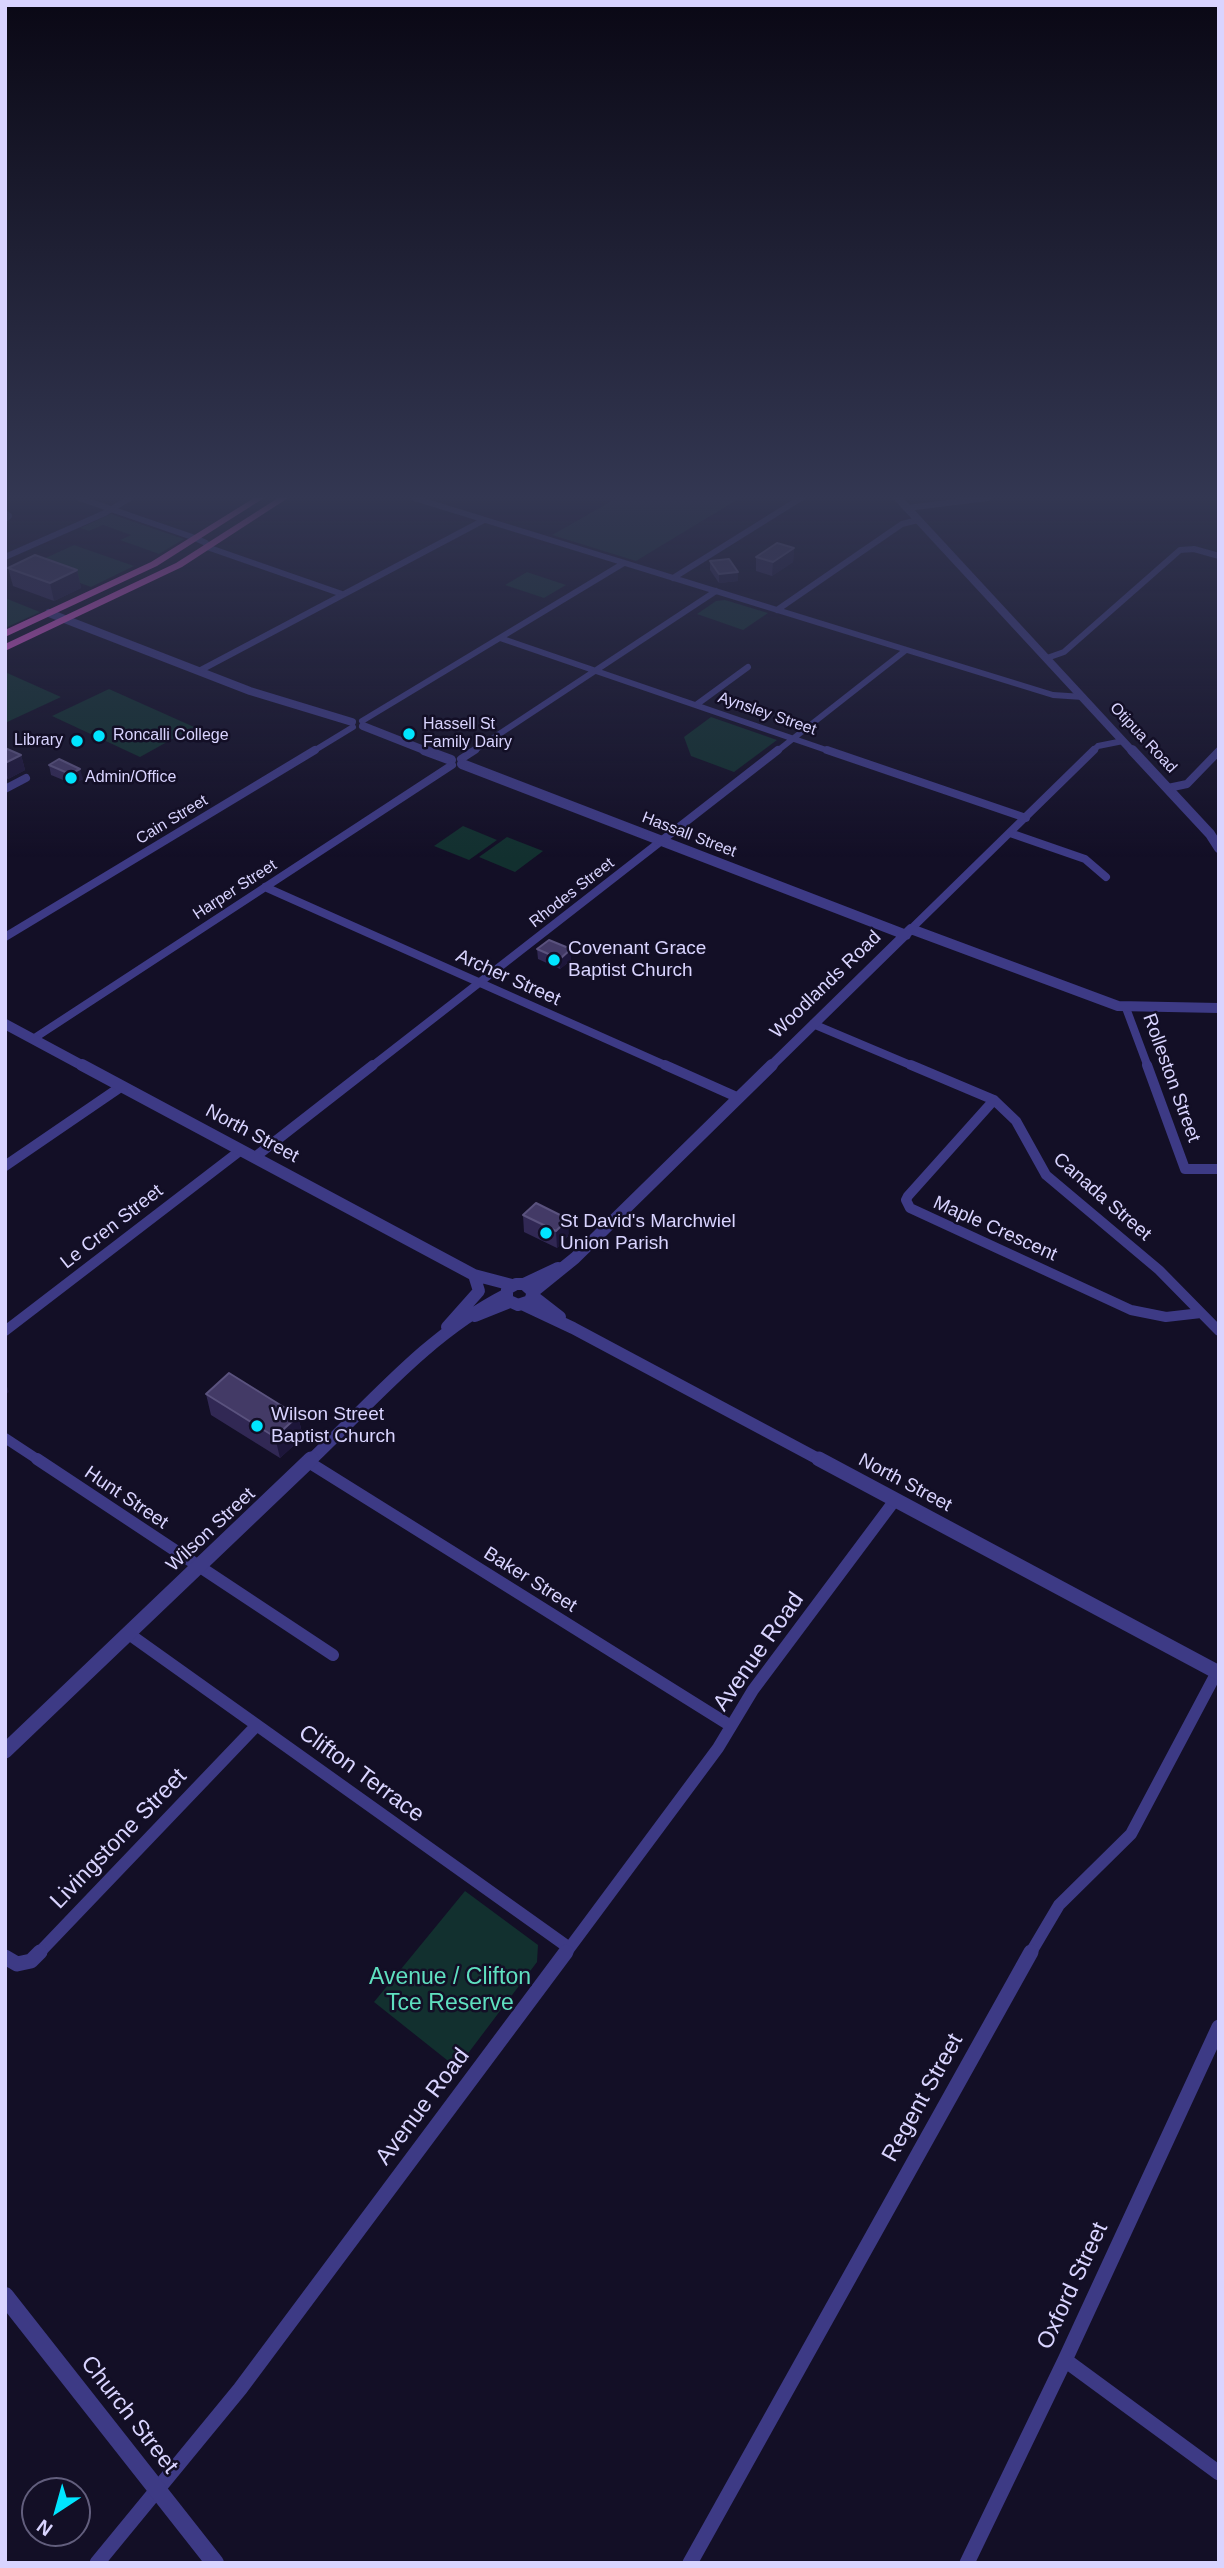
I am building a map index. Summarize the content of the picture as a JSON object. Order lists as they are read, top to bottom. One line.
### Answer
{"streets":{"street":["Aynsley Street","Otipua Road","Cain Street","Hassall Street","Harper Street","Rhodes Street","Archer Street","Woodlands Road","Rolleston Street","North Street","Canada Street","Le Cren Street","Maple Crescent","Hunt Street","Wilson Street","Baker Street","Avenue Road","Clifton Terrace","Livingstone Street","Regent Street","Oxford Street","Church Street"]},"crossings":[["Aynsley Street","Cain Street"],["Aynsley Street","Harper Street"],["Aynsley Street","Rhodes Street"],["Aynsley Street","Woodlands Road"],["Otipua Road","Woodlands Road"],["Cain Street","Hassall Street"],["Hassall Street","Harper Street"],["Hassall Street","Rhodes Street"],["Hassall Street","Woodlands Road"],["Hassall Street","Rolleston Street"],["Harper Street","Archer Street"],["Harper Street","North Street"],["Rhodes Street","Archer Street"],["Rhodes Street","North Street"],["Archer Street","Woodlands Road"],["Woodlands Road","North Street"],["Woodlands Road","Canada Street"],["Woodlands Road","Wilson Street"],["North Street","Le Cren Street"],["North Street","Wilson Street"],["North Street","Avenue Road"],["North Street","Regent Street"],["Canada Street","Maple Crescent"],["Hunt Street","Wilson Street"],["Wilson Street","Baker Street"],["Wilson Street","Clifton Terrace"],["Baker Street","Avenue Road"],["Avenue Road","Clifton Terrace"],["Avenue Road","Church Street"],["Clifton Terrace","Livingstone Street"]],"parks":["Avenue / Clifton Tce Reserve"],"places":["Hassell St Family Dairy","Roncalli College","Library","Admin/Office","Covenant Grace Baptist Church","St David's Marchwiel Union Parish","Wilson Street Baptist Church"],"north":"bottom left"}
